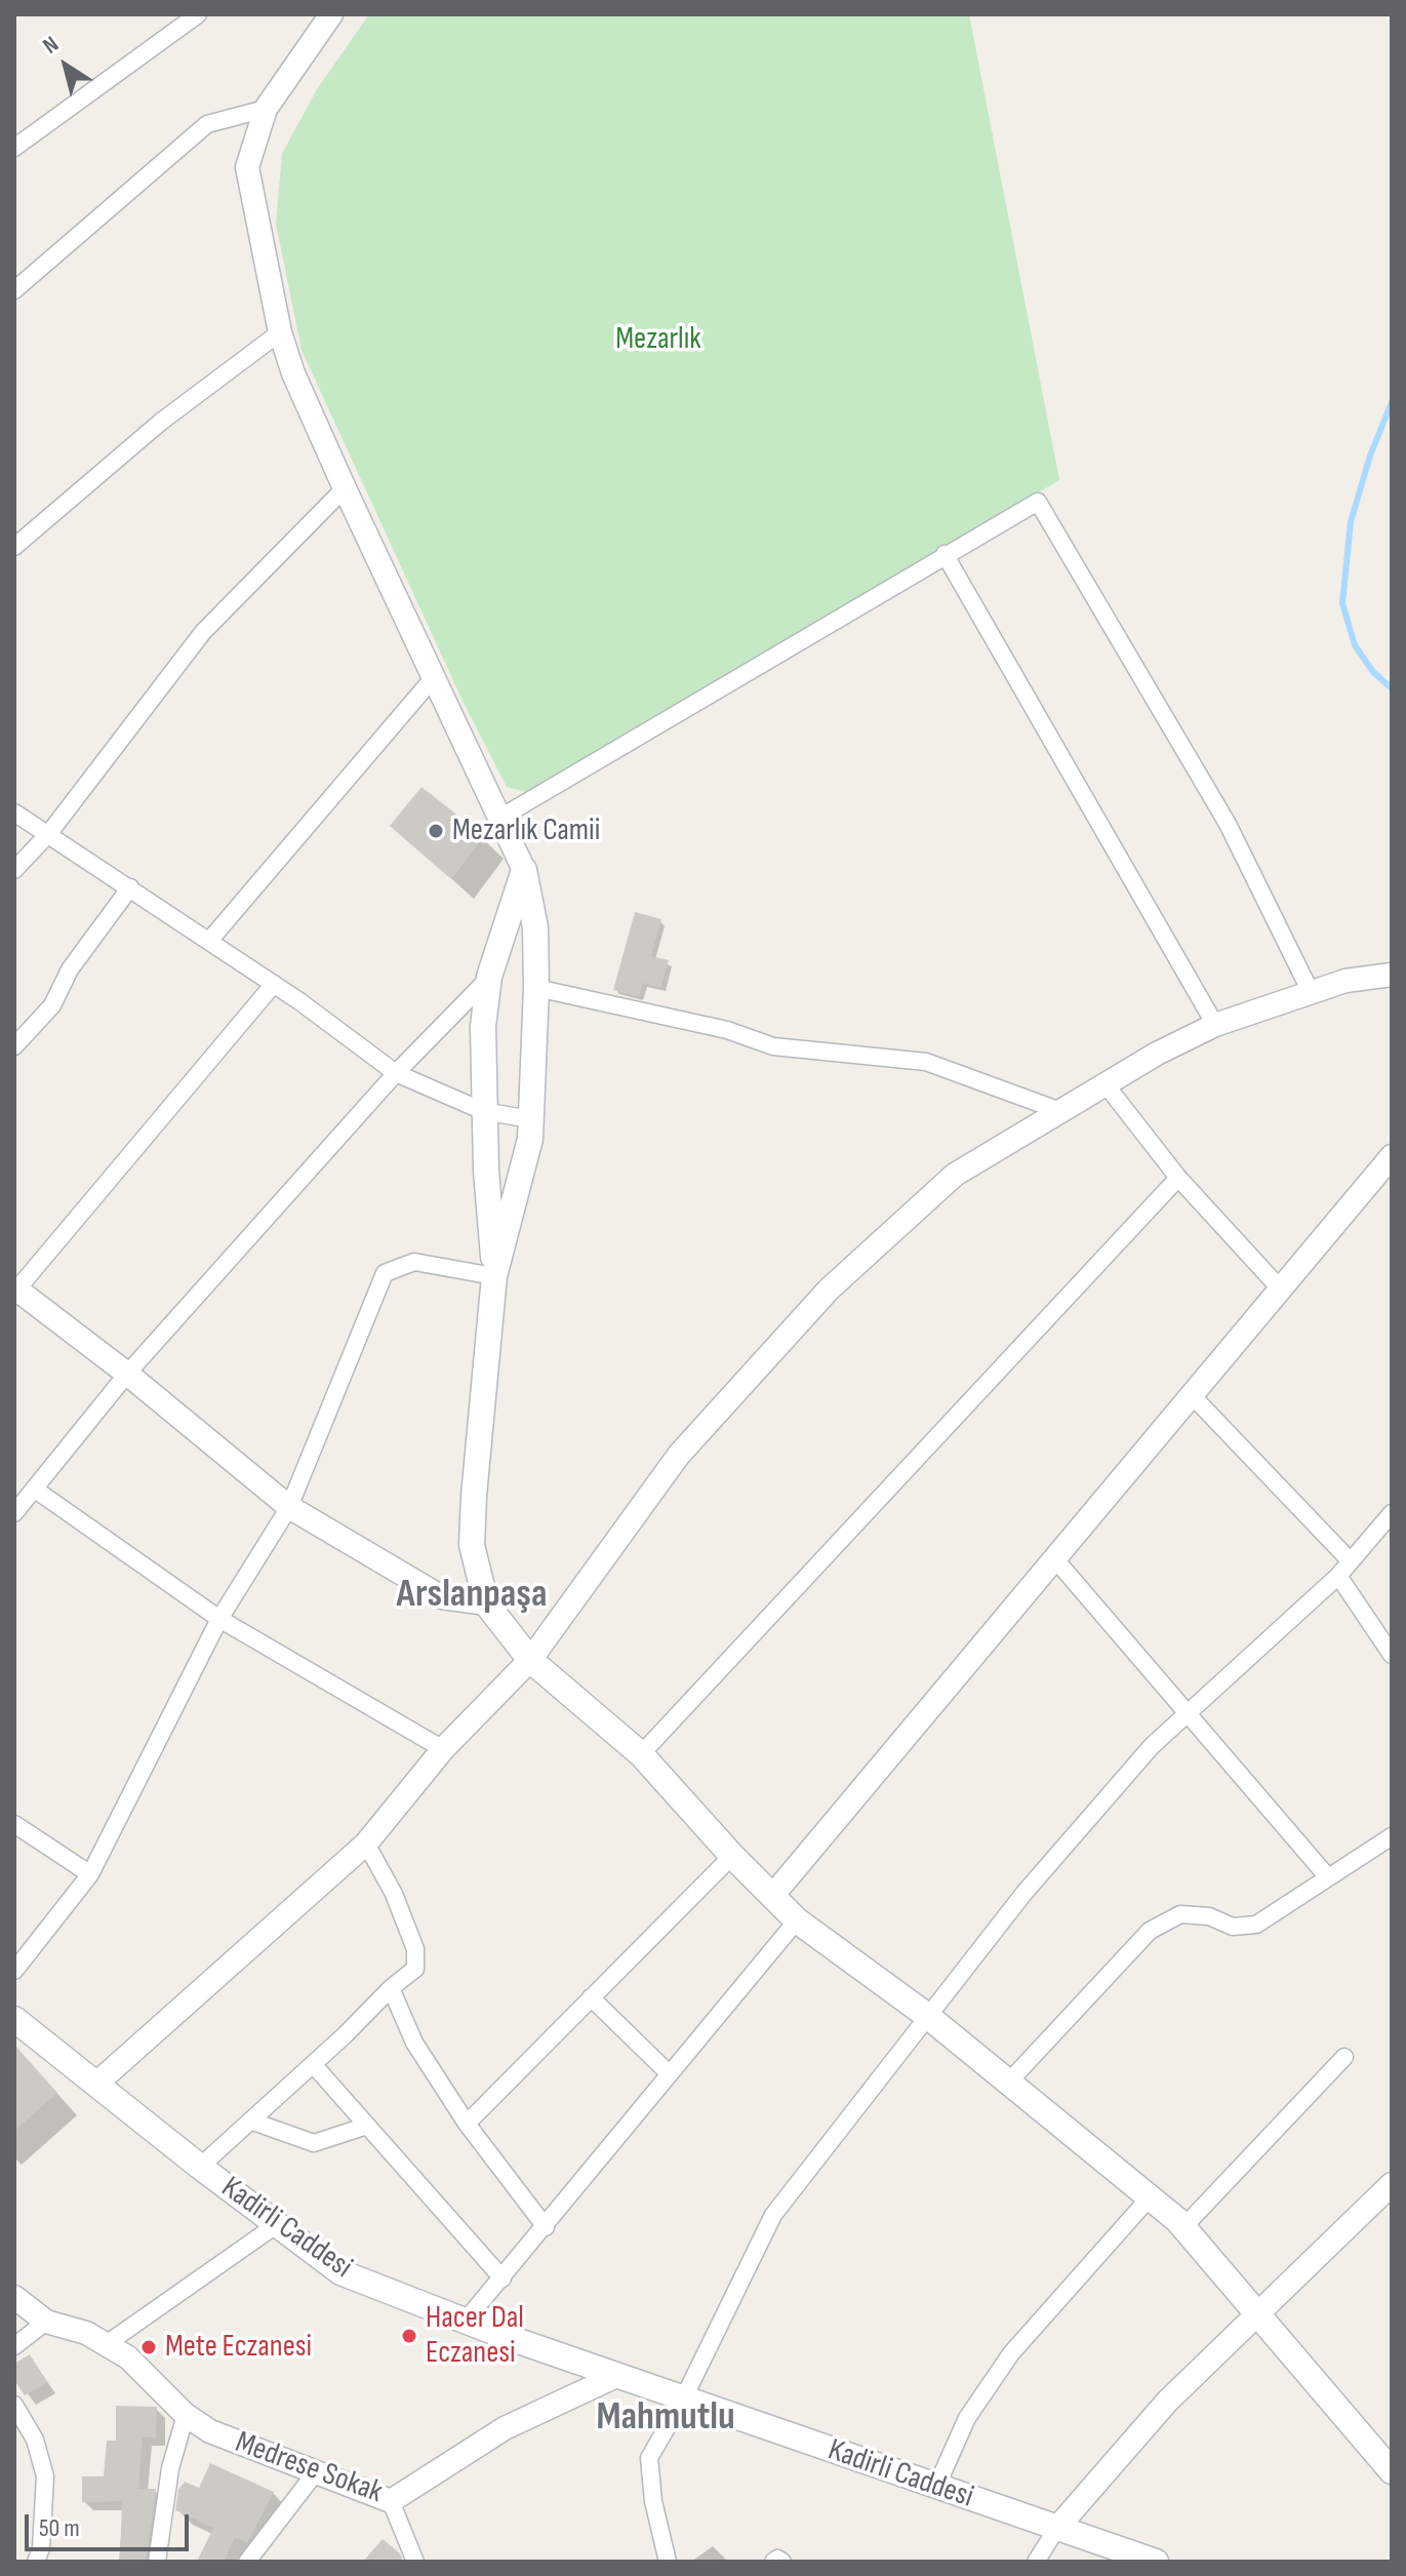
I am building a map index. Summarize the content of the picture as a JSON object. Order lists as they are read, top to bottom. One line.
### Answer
{"streets":{"main road":["Kadirli Caddesi"],"street":["Medrese Sokak"]},"crossings":[["Kadirli Caddesi","Medrese Sokak"]],"districts":["Arslanpaşa","Mahmutlu"],"parks":["Mezarlık"],"places":["Mezarlık Camii","Hacer Dal Eczanesi","Mete Eczanesi"],"scale_bar":"50 m","north":"top left"}
